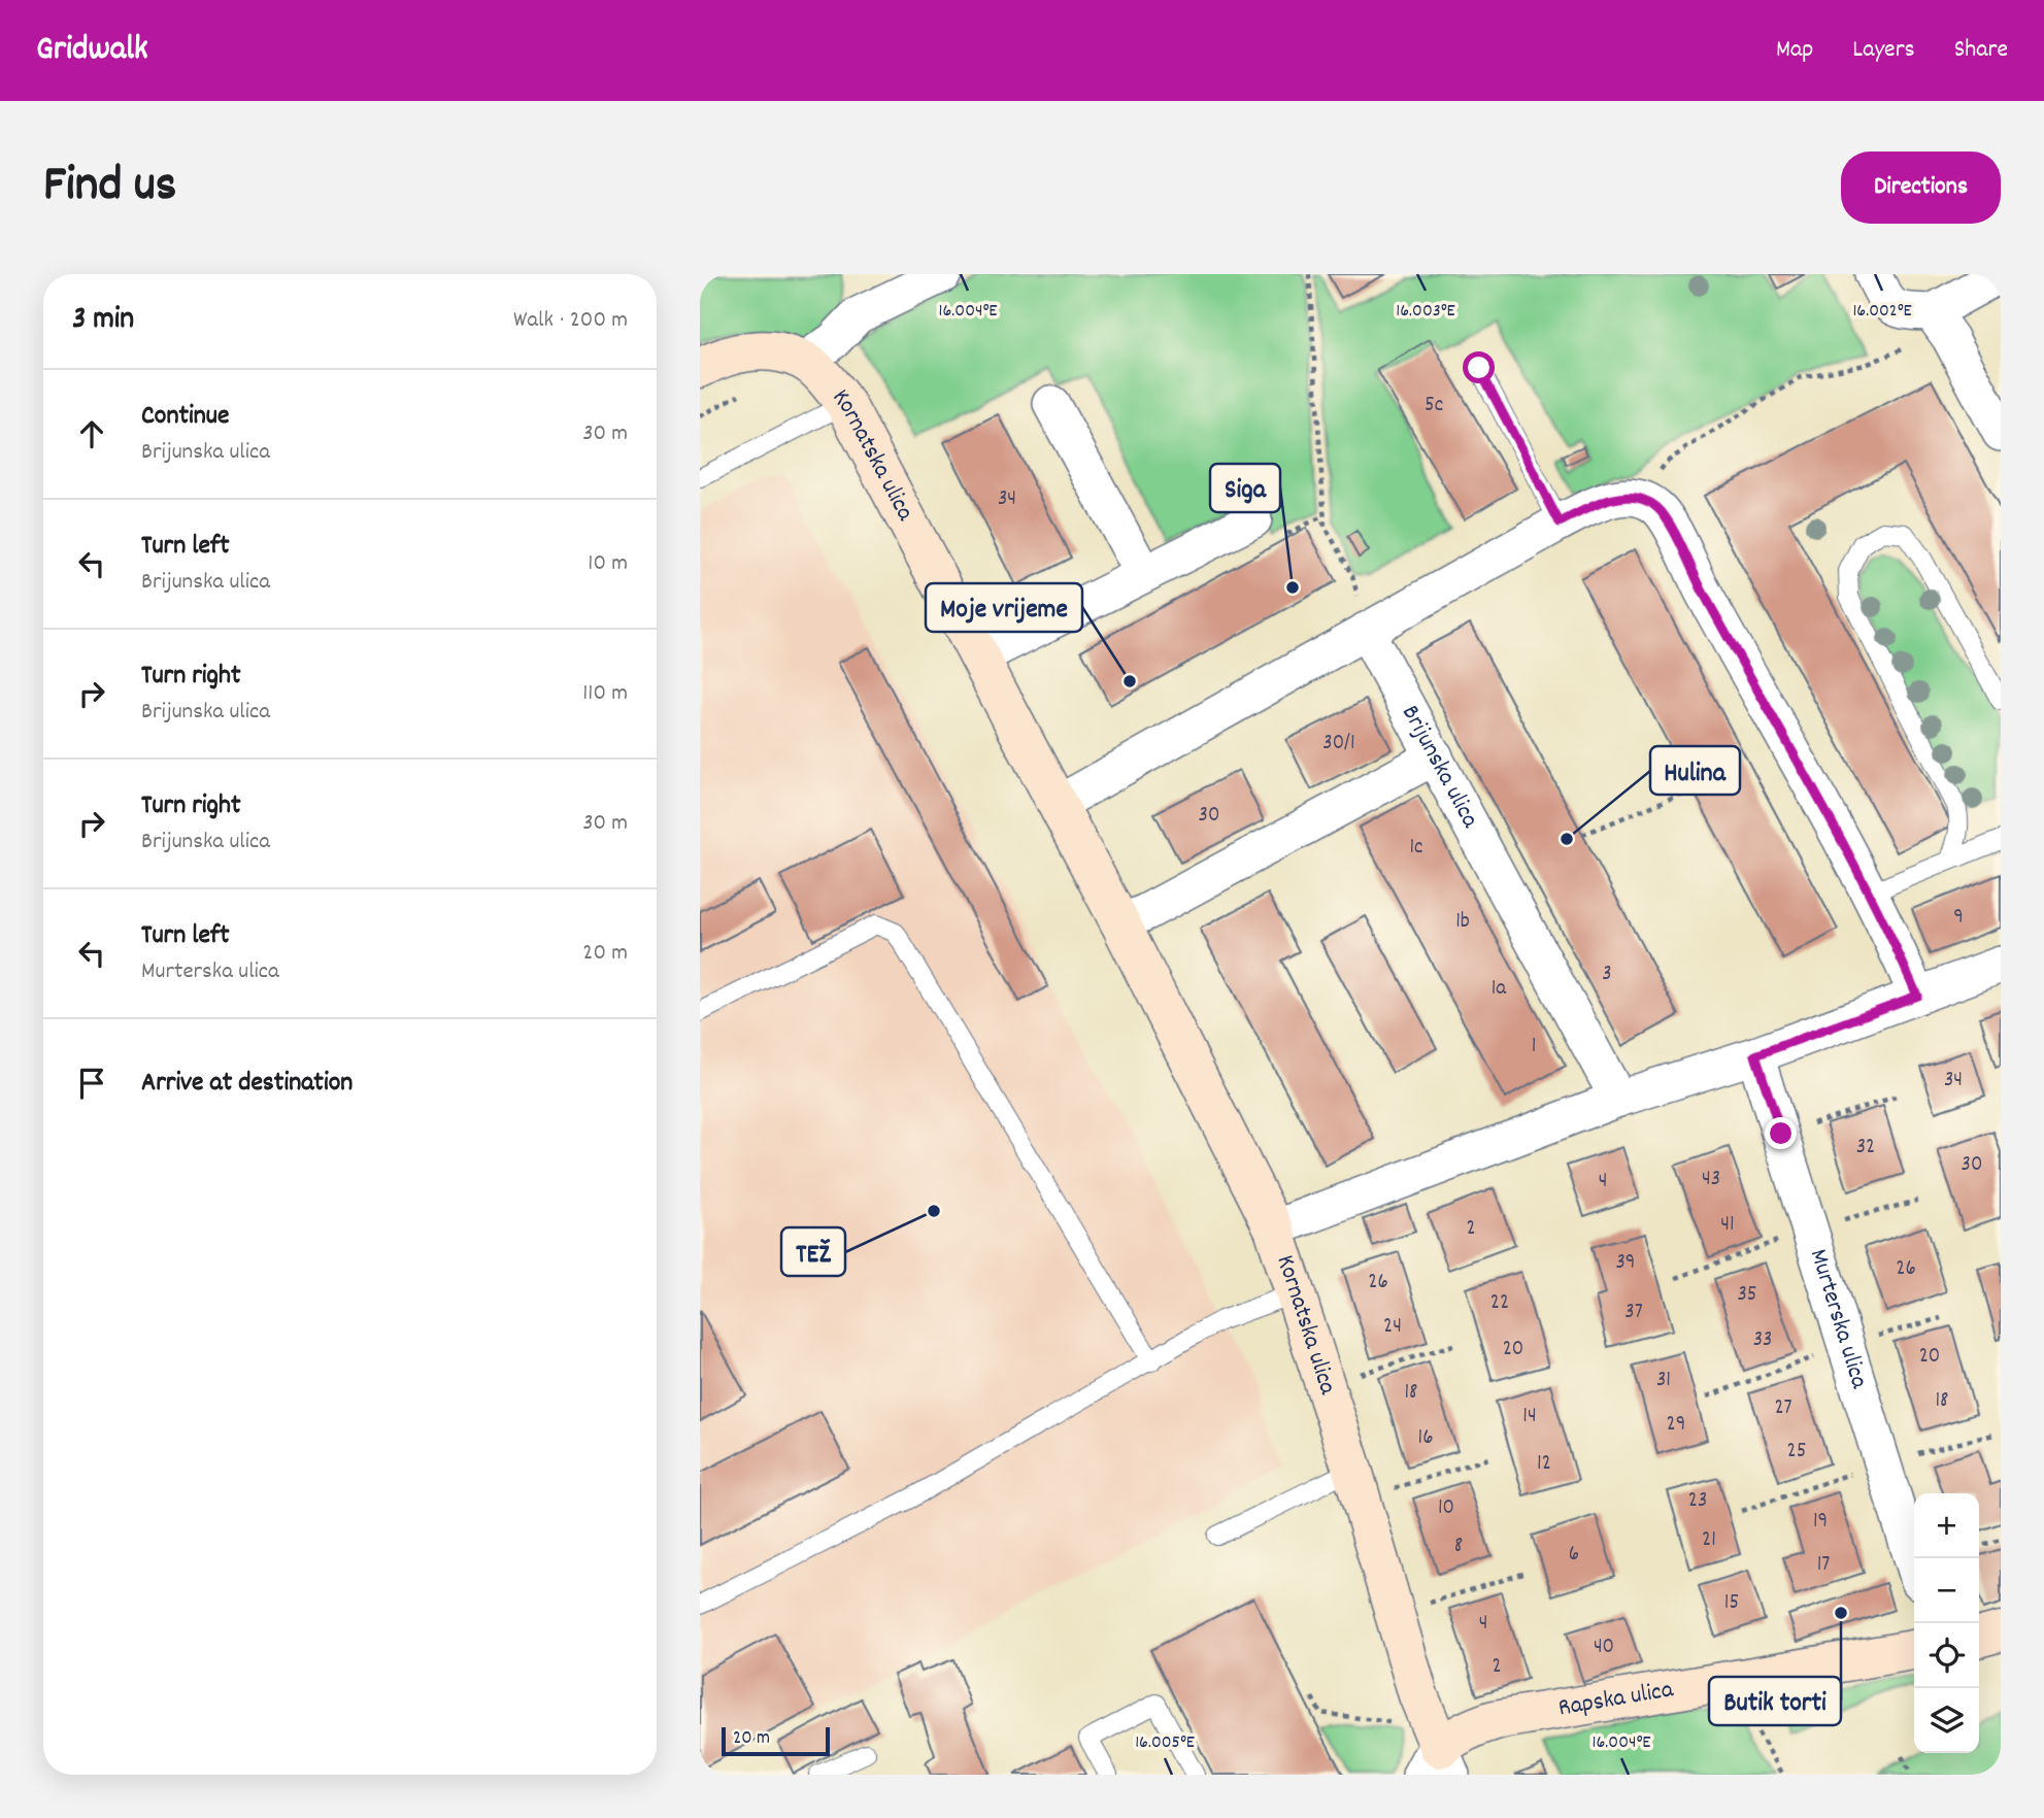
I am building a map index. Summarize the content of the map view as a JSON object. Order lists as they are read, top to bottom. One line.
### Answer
{"streets":{"street":["Kornatska ulica","Brijunska ulica","Murterska ulica","Rapska ulica"]},"crossings":[["Kornatska ulica","Rapska ulica"]],"places":["Siga","Moje vrijeme","Hulina","TEŽ","Butik torti"],"house_numbers":["5c","34","30/1","30","1c","9","1b","3","1a","1","34","32","30","43","4","41","2","39","26","26","35","22","37","24","33","20","20","31","18","18","27","14","29","16","25","12","23","10","19","21","8","6","17","15","4","40","2"],"scale_bar":"20 m","page":{"header":"Gridwalk","nav":["Map","Layers","Share"],"title":"Find us","buttons":"Directions","heading":["3 min","Walk · 200 m"],"list":[["Continue","Brijunska ulica","30 m"],["Turn left","Brijunska ulica","10 m"],["Turn right","Brijunska ulica","110 m"],["Turn right","Brijunska ulica","30 m"],["Turn left","Murterska ulica","20 m"],"Arrive at destination"],"map_buttons":["+","−"],"scale":"20 m"},"coordinates":["16.004°E","16.003°E","16.002°E","16.005°E"]}
